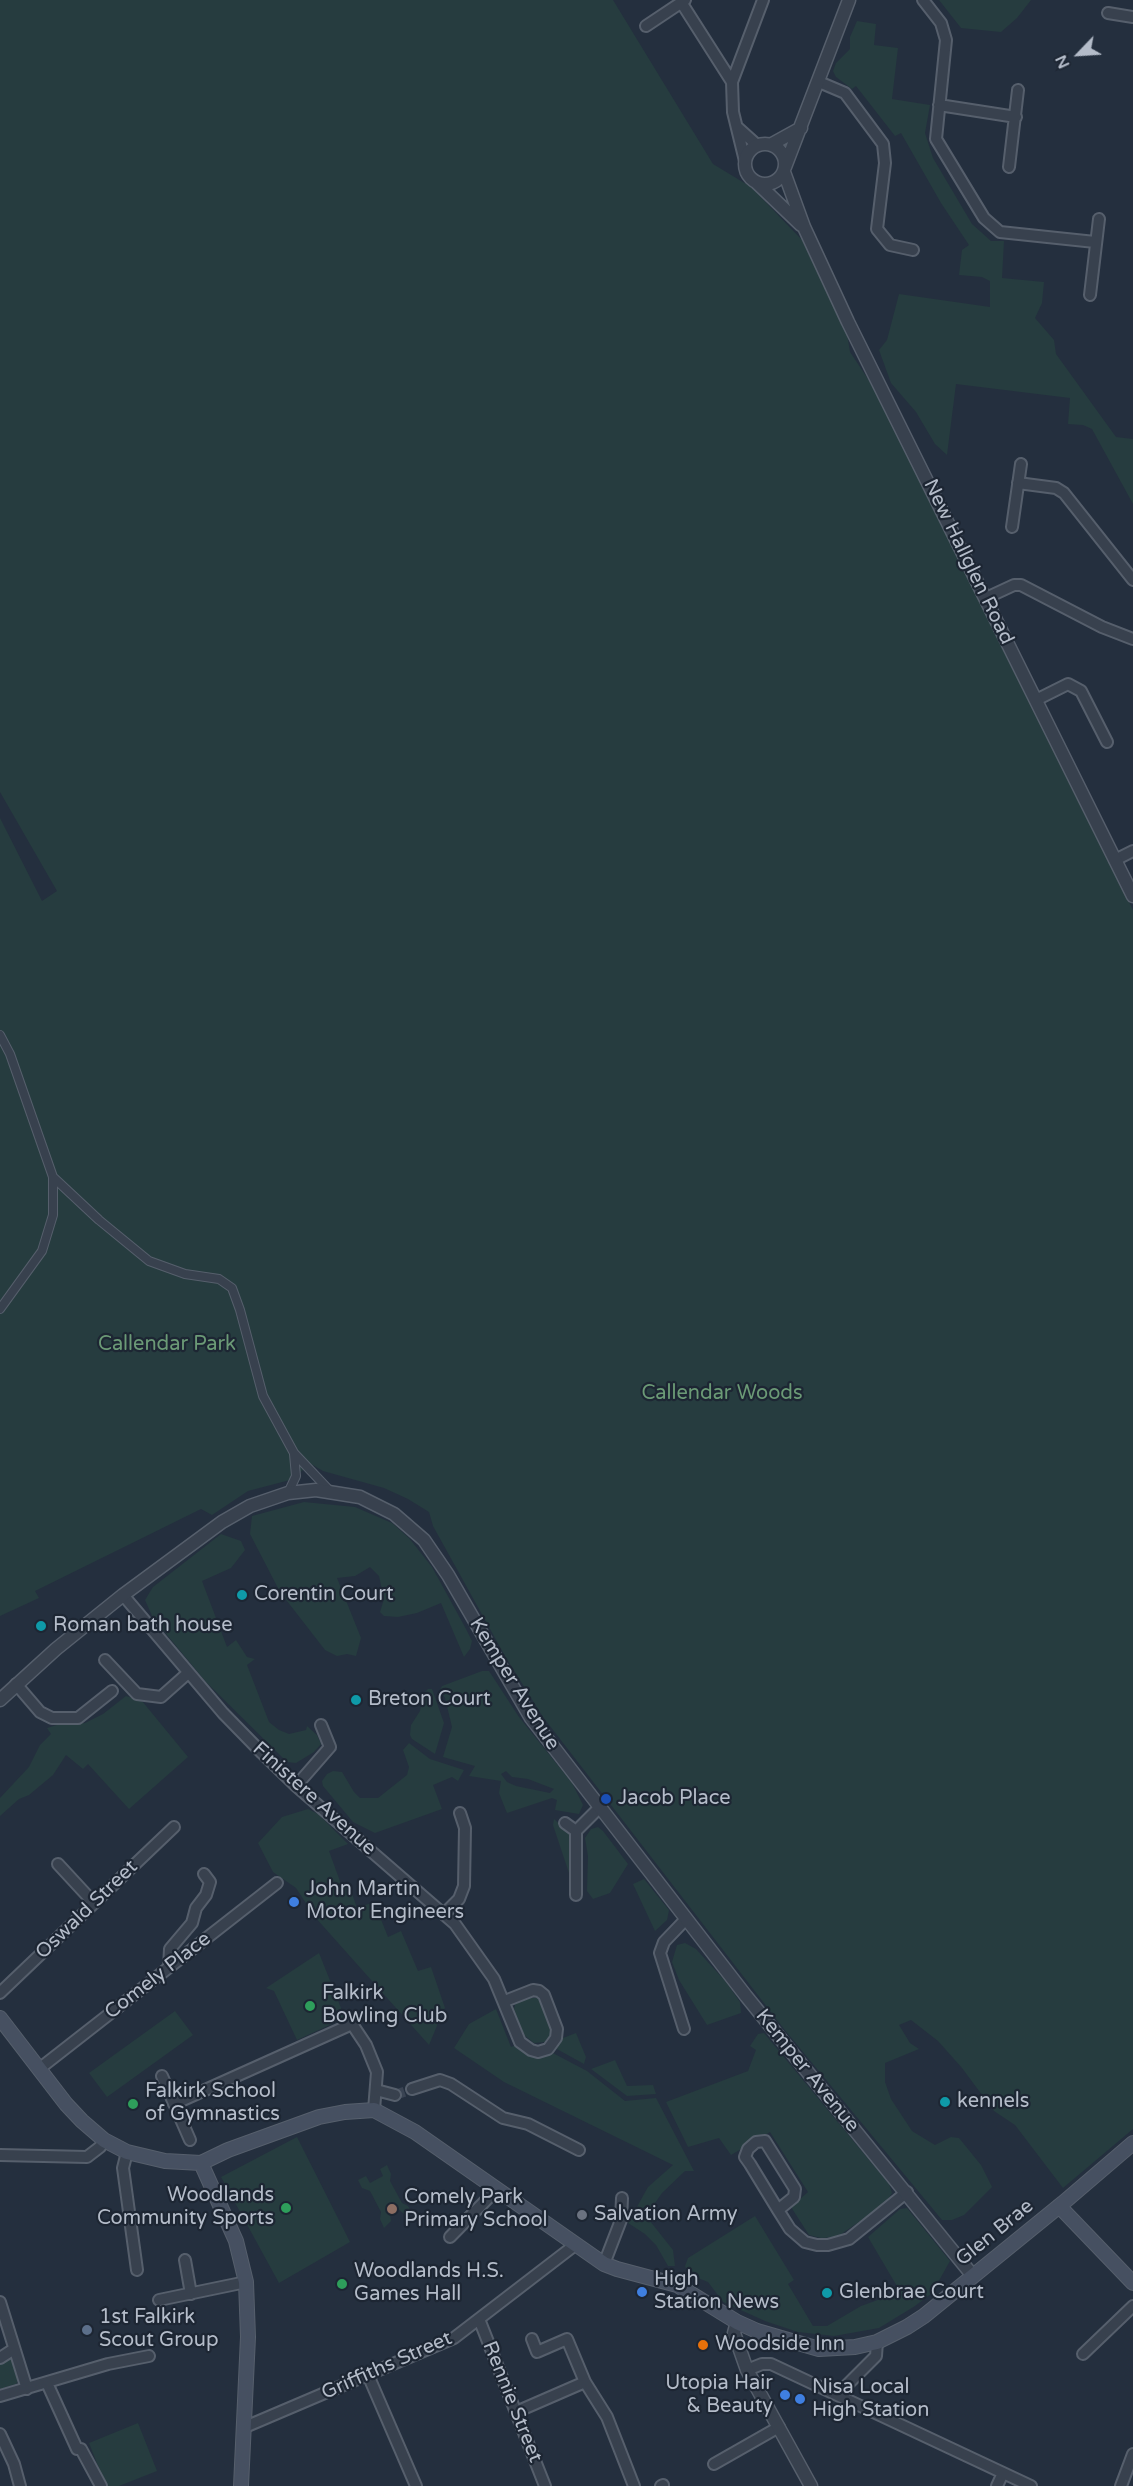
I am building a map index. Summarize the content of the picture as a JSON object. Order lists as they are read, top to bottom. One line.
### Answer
{"streets":{"main road":["Glen Brae"],"street":["New Hallglen Road","Kemper Avenue","Finistere Avenue","Oswald Street","Comely Place","Griffiths Street","Rennie Street"]},"crossings":[["Kemper Avenue","Finistere Avenue"],["Kemper Avenue","Glen Brae"],["Glen Brae","Griffiths Street"],["Griffiths Street","Rennie Street"]],"parks":["Callendar Park","Callendar Woods"],"places":["Corentin Court","Roman bath house","Breton Court","Jacob Place","John Martin Motor Engineers","Falkirk Bowling Club","kennels","Falkirk School of Gymnastics","Woodlands Community Sports","Comely Park Primary School","Salvation Army","Woodlands H.S. Games Hall","High Station News","Glenbrae Court","1st Falkirk Scout Group","Woodside Inn","Utopia Hair & Beauty","Nisa Local High Station"],"north":"bottom left"}
